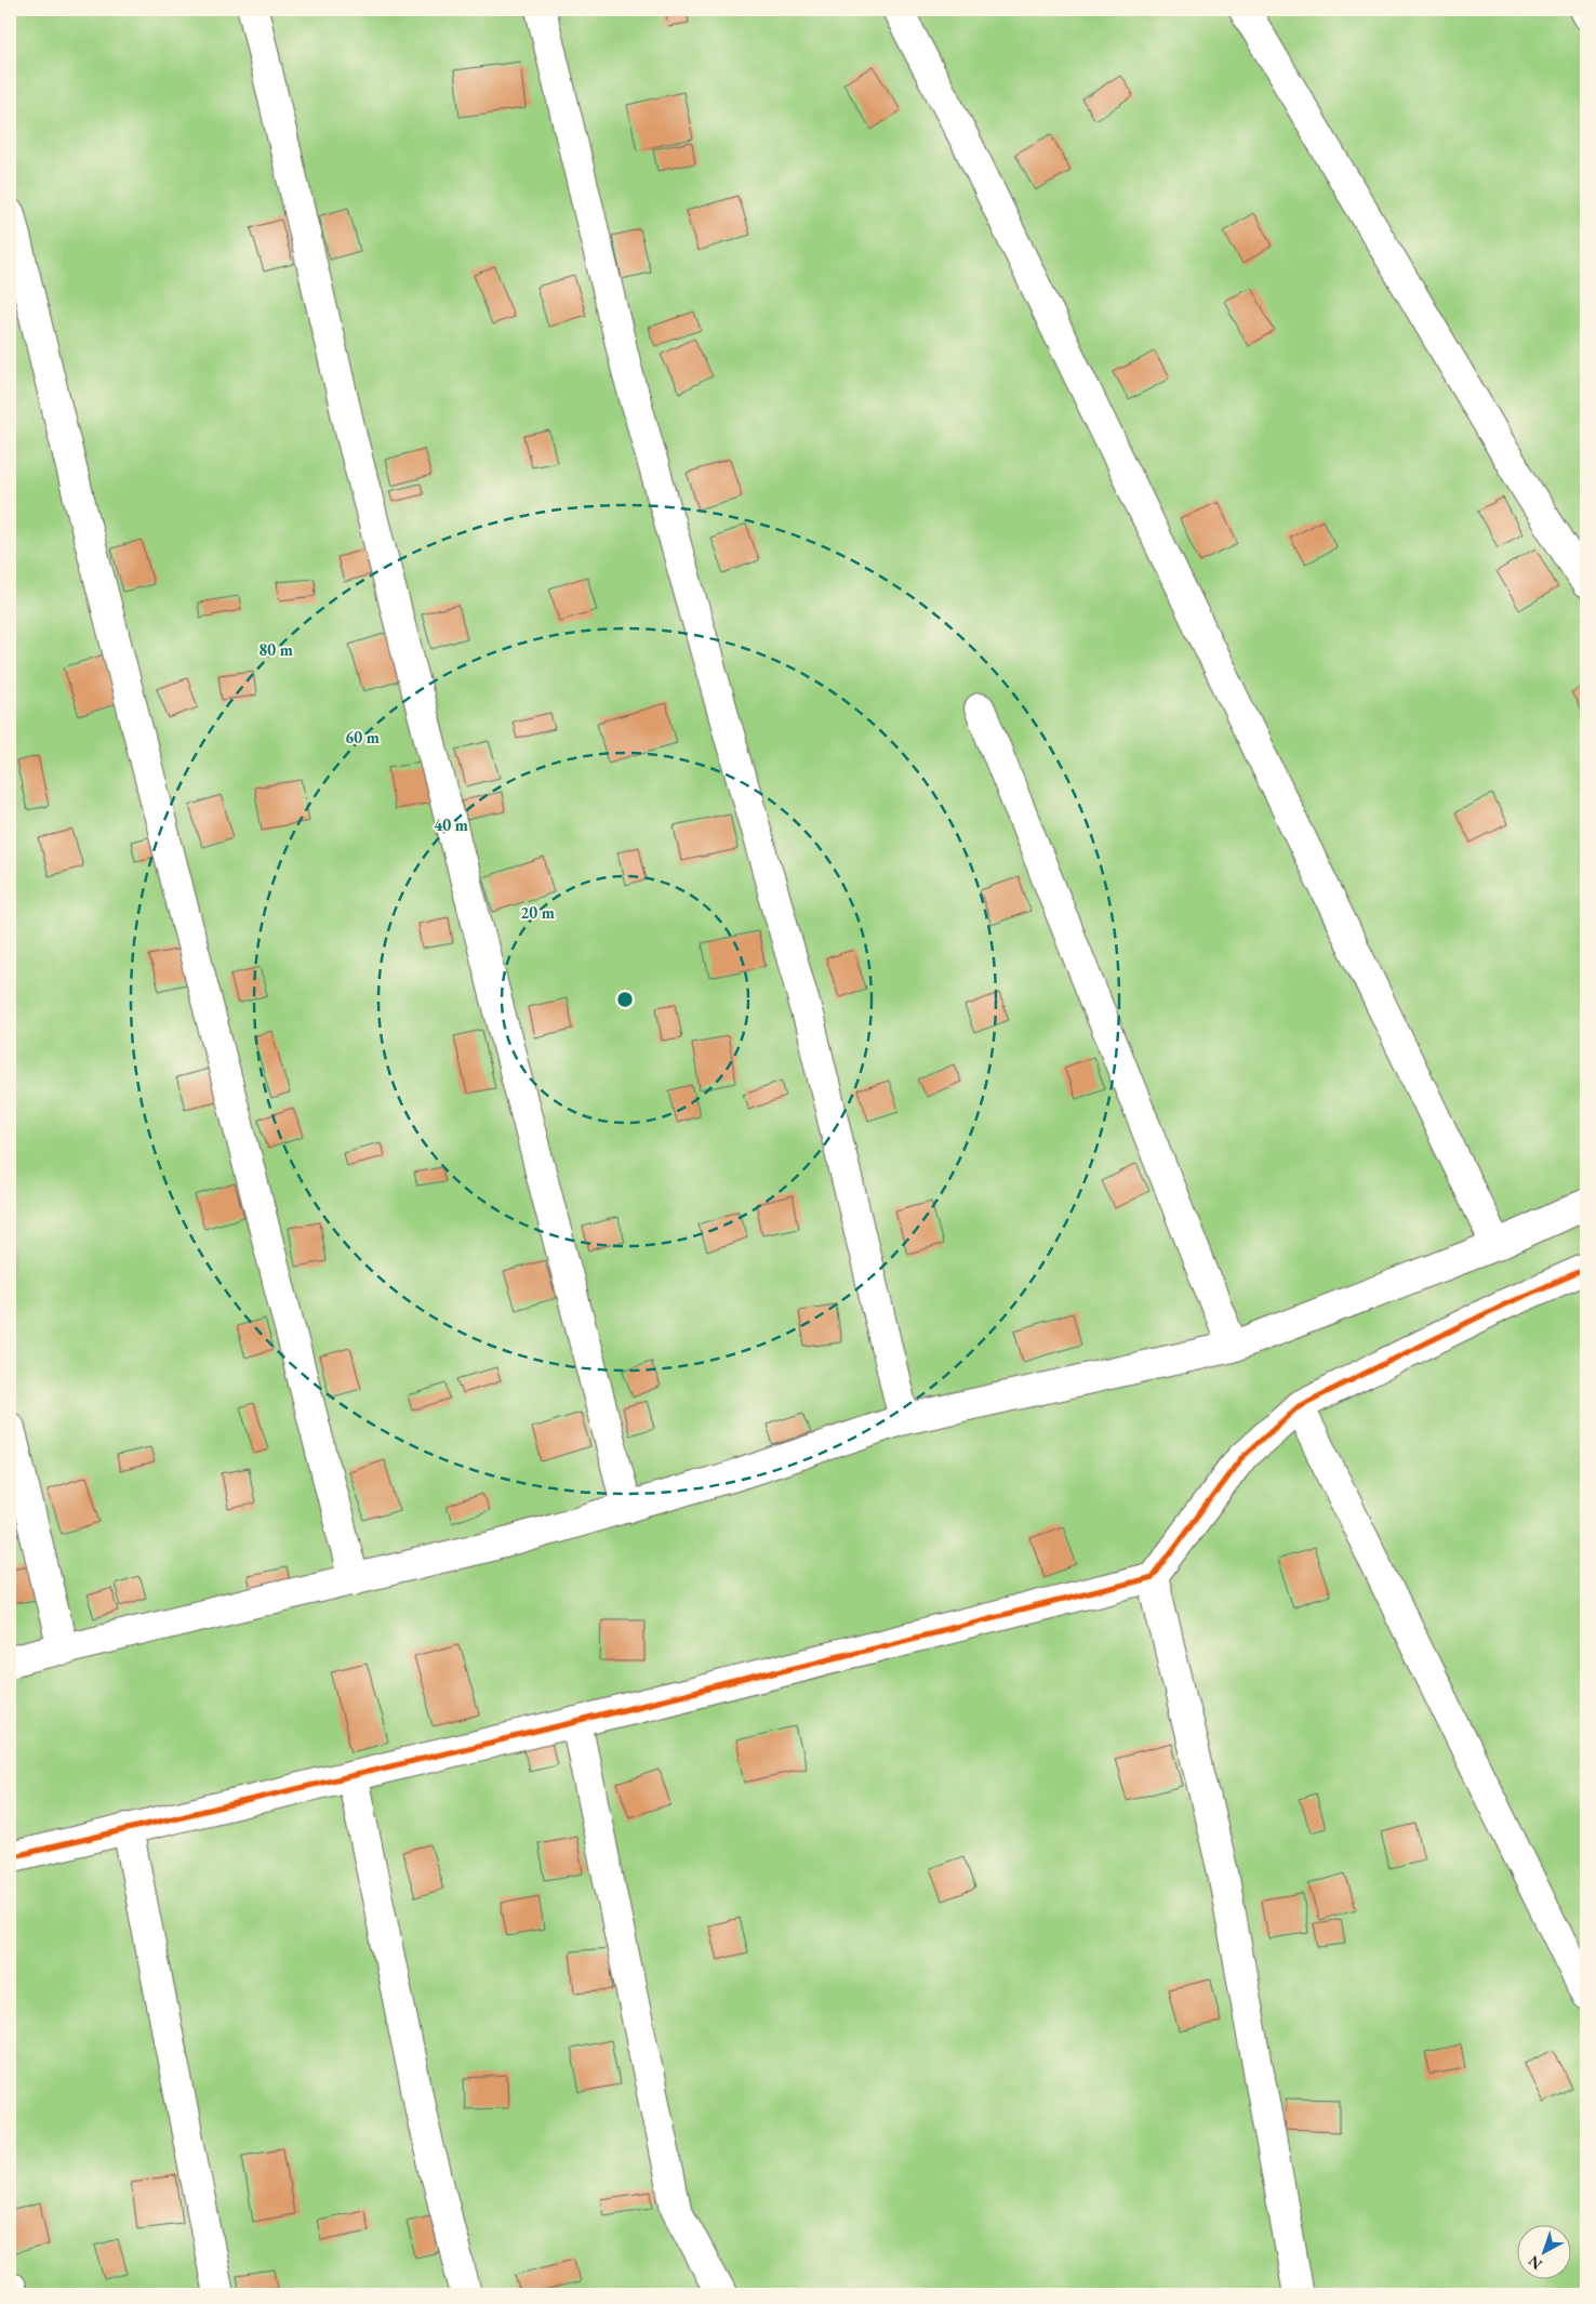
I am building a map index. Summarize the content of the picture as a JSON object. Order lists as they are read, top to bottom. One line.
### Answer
{"north":"bottom left","rings":["80 m","60 m","40 m","20 m"]}
